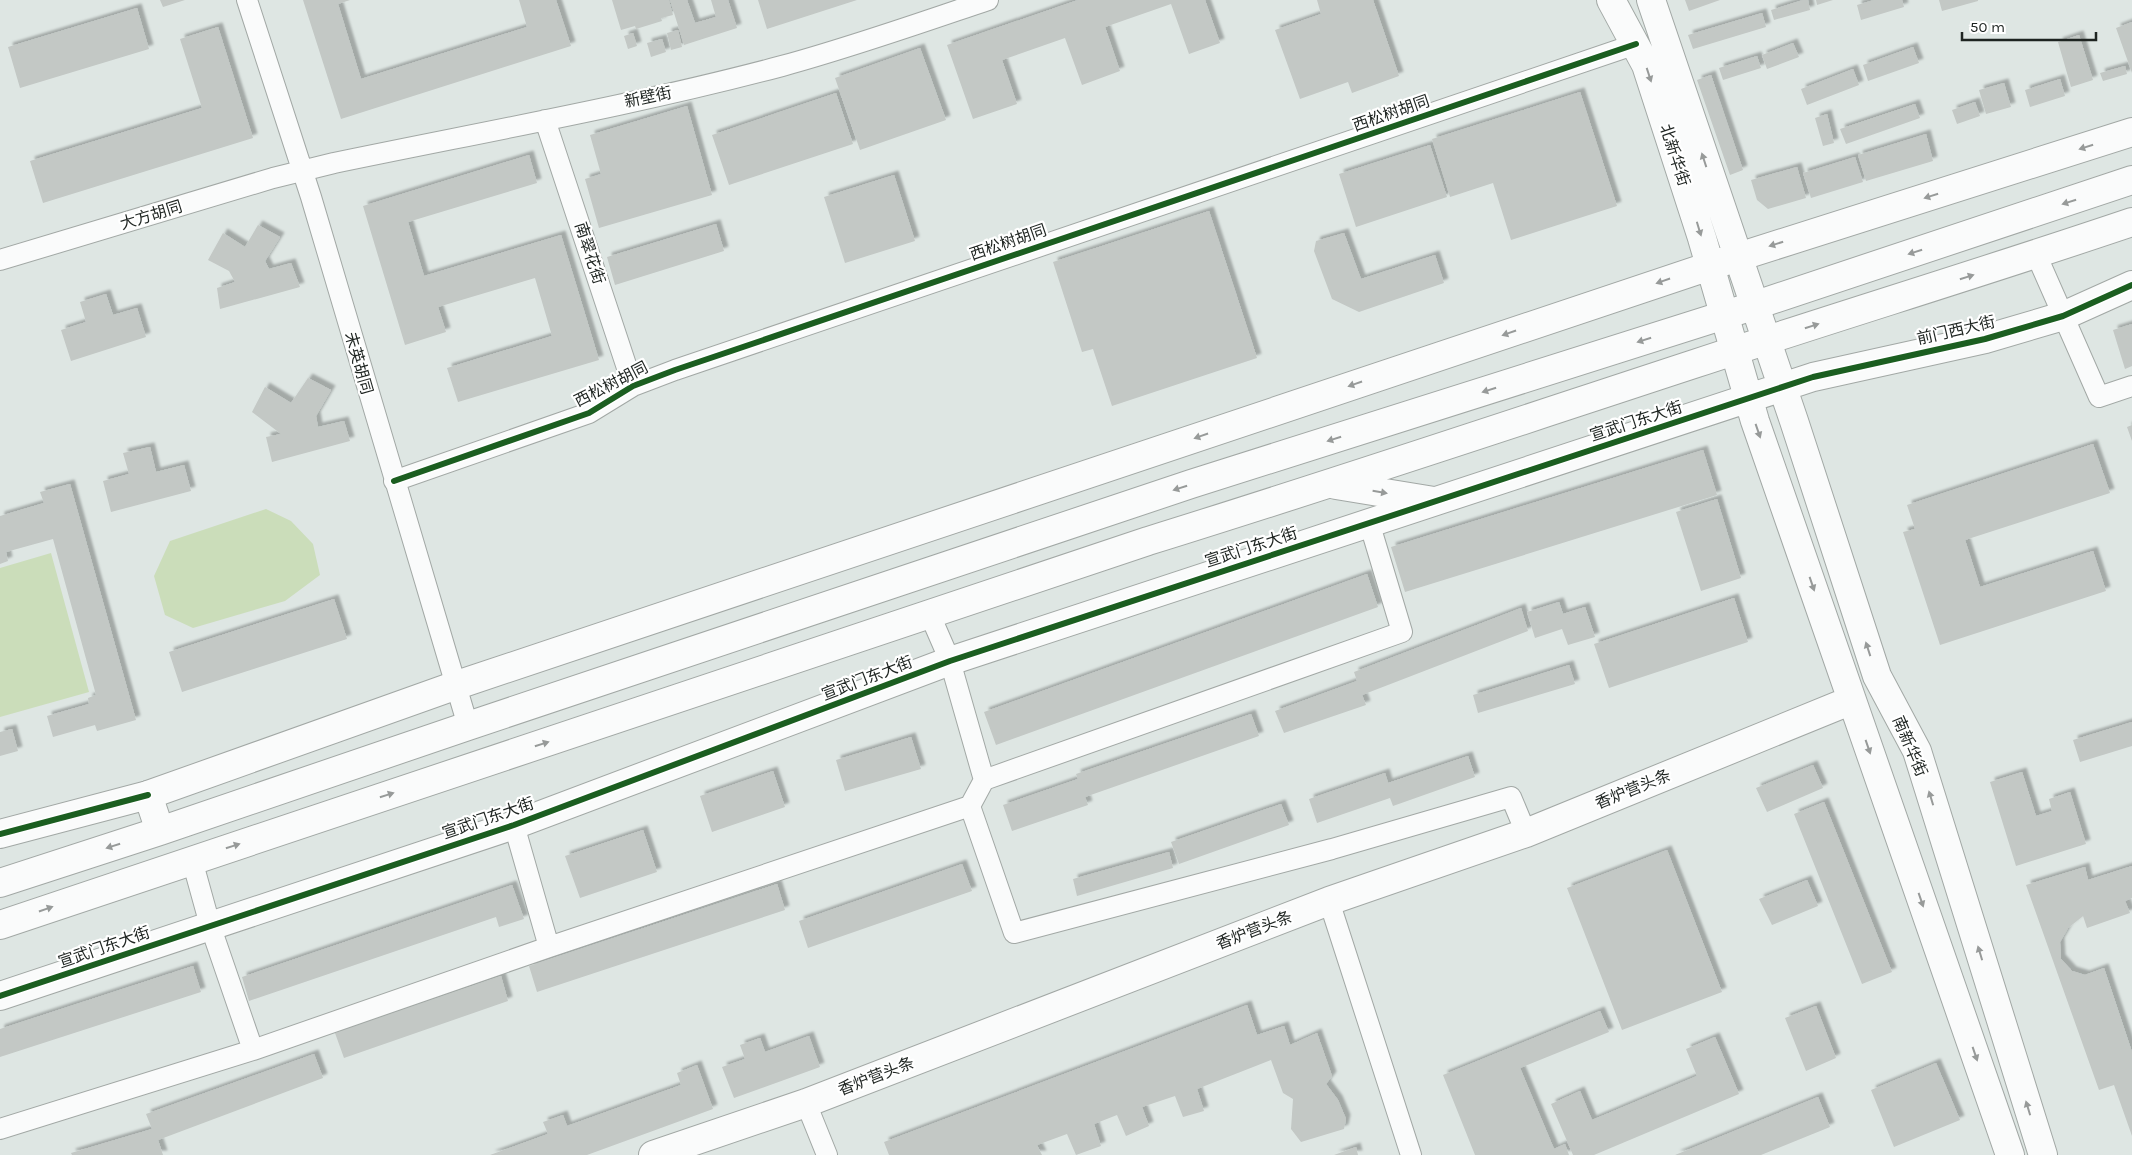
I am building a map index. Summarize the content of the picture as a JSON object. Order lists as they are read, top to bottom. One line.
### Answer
{"streets":{"street":["新壁街","西松树胡同","北新华街","大方胡同","南翠花街","前门西大街","未英胡同","宣武门东大街","南新华街","香炉营头条"]},"crossings":[["新壁街","大方胡同"],["新壁街","南翠花街"],["新壁街","未英胡同"],["西松树胡同","北新华街"],["西松树胡同","南翠花街"],["西松树胡同","未英胡同"],["北新华街","南新华街"],["大方胡同","未英胡同"],["前门西大街","宣武门东大街"],["前门西大街","南新华街"]],"scale_bar":"50 m"}
